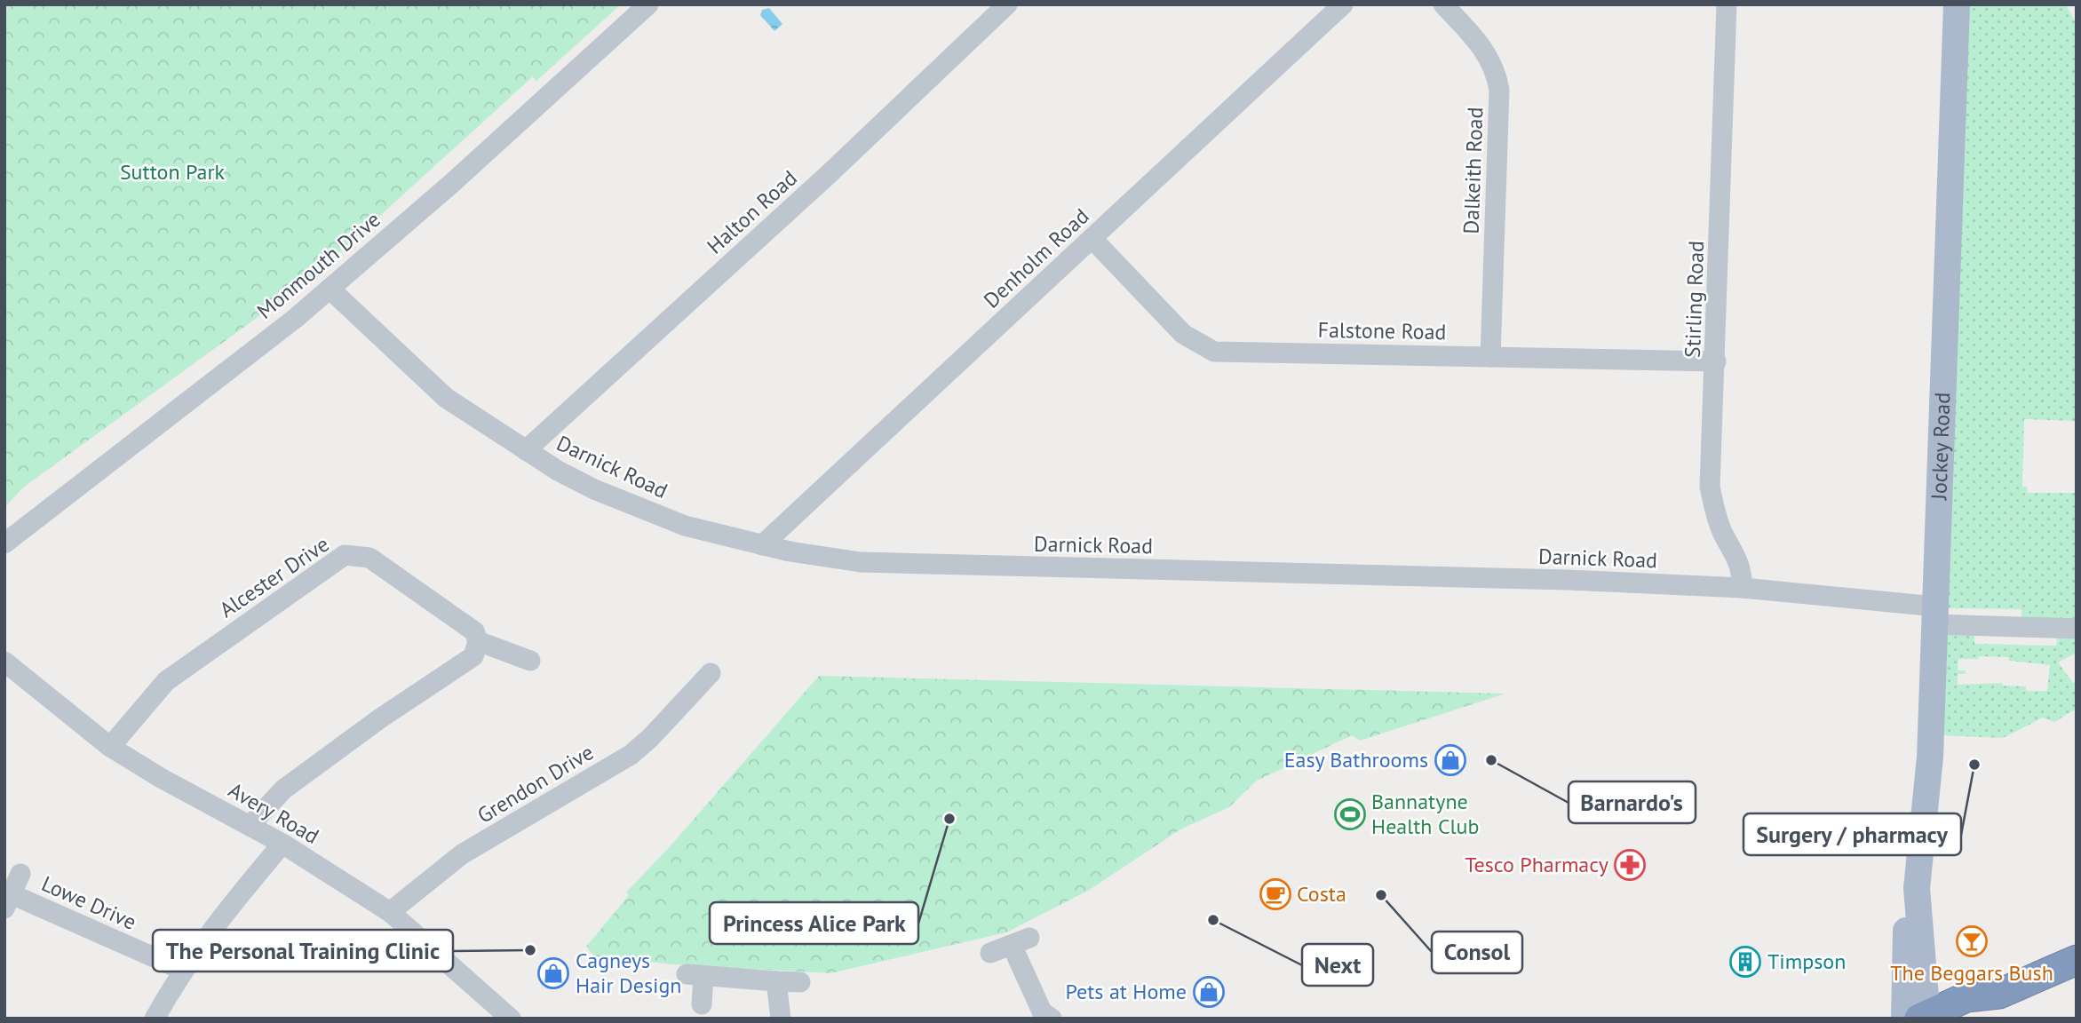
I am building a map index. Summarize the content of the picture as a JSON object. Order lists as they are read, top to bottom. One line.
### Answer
{"streets":{"main road":["Jockey Road"],"street":["Dalkeith Road","Halton Road","Denholm Road","Monmouth Drive","Stirling Road","Falstone Road","Darnick Road","Alcester Drive","Grendon Drive","Avery Road","Lowe Drive"]},"crossings":[["Dalkeith Road","Falstone Road"],["Halton Road","Darnick Road"],["Denholm Road","Falstone Road"],["Denholm Road","Darnick Road"],["Monmouth Drive","Darnick Road"],["Stirling Road","Falstone Road"],["Stirling Road","Darnick Road"],["Jockey Road","Darnick Road"],["Alcester Drive","Avery Road"],["Grendon Drive","Avery Road"]],"parks":["Sutton Park"],"places":{"shop":["Easy Bathrooms","Cagneys Hair Design","Pets at Home"],"other":["Barnardo's","Surgery / pharmacy","Princess Alice Park","Consol","Next","The Personal Training Clinic"],"sports":["Bannatyne Health Club"],"pharmacy":["Tesco Pharmacy"],"cafe":["Costa"],"bar":["The Beggars Bush"],"building":["Timpson"]}}
